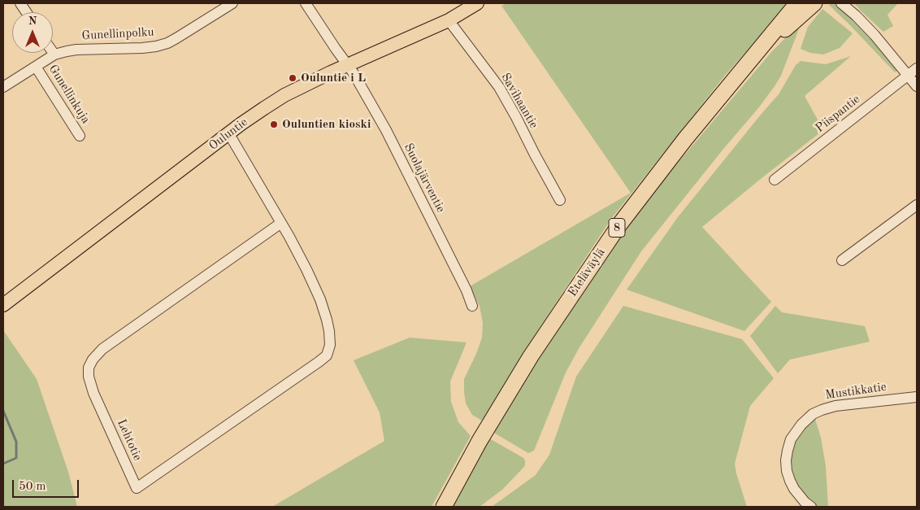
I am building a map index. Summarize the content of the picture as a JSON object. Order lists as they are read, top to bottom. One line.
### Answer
{"streets":{"highway":["8","Eteläväylä"],"main road":["Ouluntie"],"street":["Gunellinpolku","Gunellinkuja","Savihaantie","Piispantie","Suolajärventie","Mustikkatie","Lehtotie"]},"crossings":[["Gunellinpolku","Gunellinkuja"],["Savihaantie","Ouluntie"],["Ouluntie","Suolajärventie"],["Ouluntie","Lehtotie"]],"places":["Ouluntie i L","Ouluntien kioski"],"scale_bar":"50 m","north":"top"}
